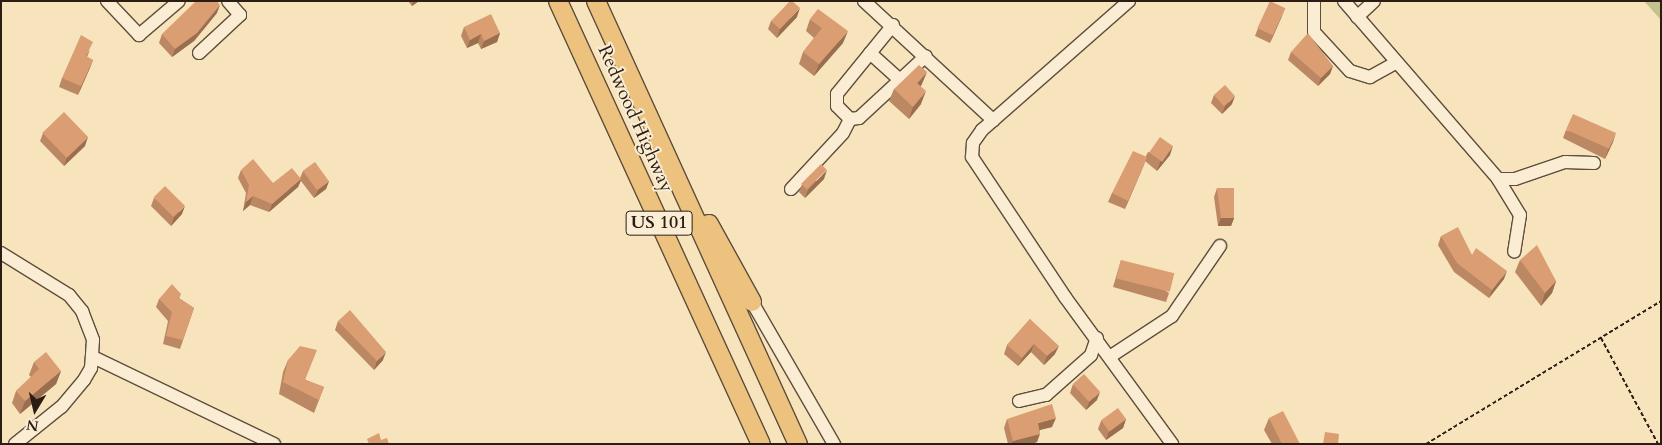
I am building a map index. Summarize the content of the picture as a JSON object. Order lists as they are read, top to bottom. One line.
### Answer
{"streets":{"highway":["Redwood Highway","US 101"]},"north":"bottom"}
